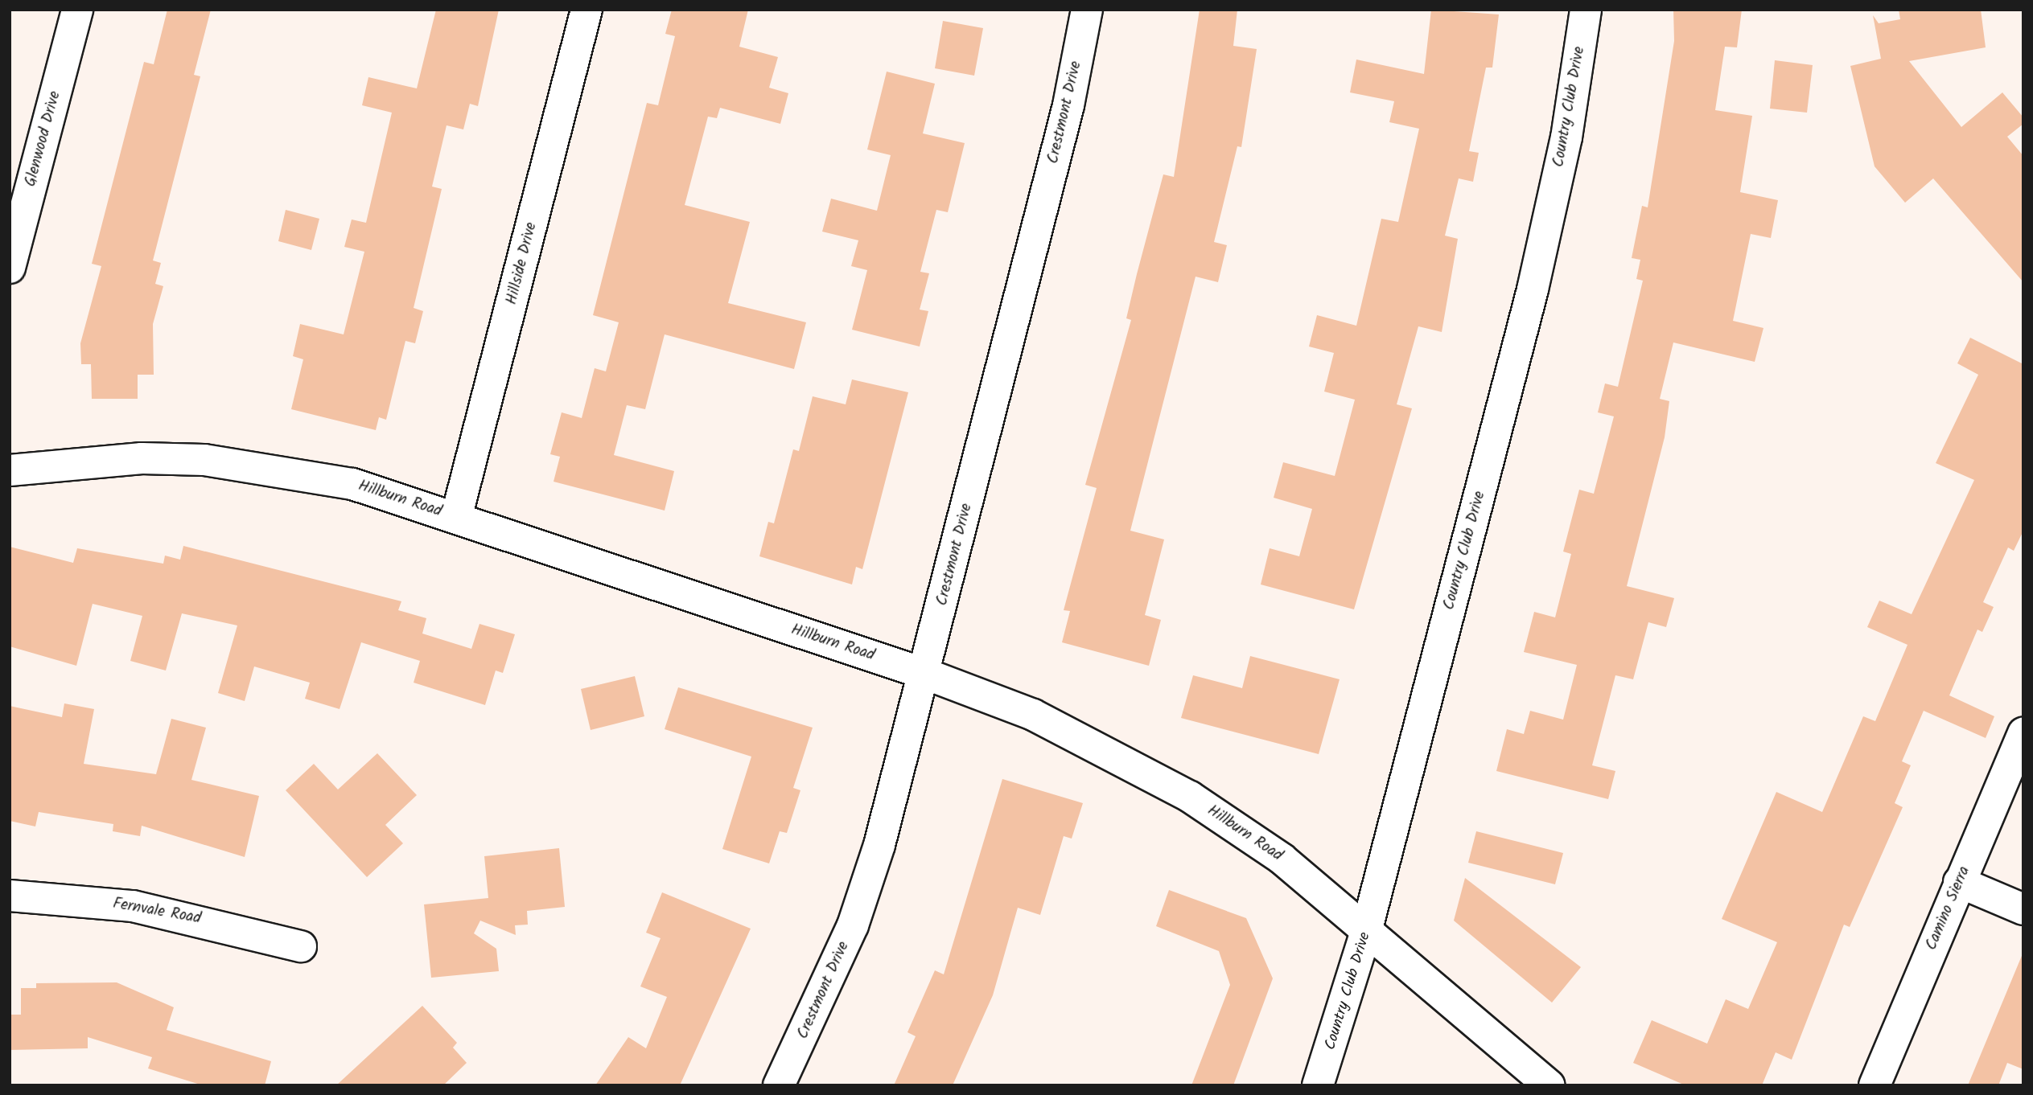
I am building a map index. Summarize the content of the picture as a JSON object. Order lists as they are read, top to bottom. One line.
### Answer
{"streets":{"street":["Country Club Drive","Crestmont Drive","Glenwood Drive","Hillside Drive","Hillburn Road","Camino Sierra","Fernvale Road"]},"crossings":[["Country Club Drive","Hillburn Road"],["Crestmont Drive","Hillburn Road"],["Hillside Drive","Hillburn Road"]]}
